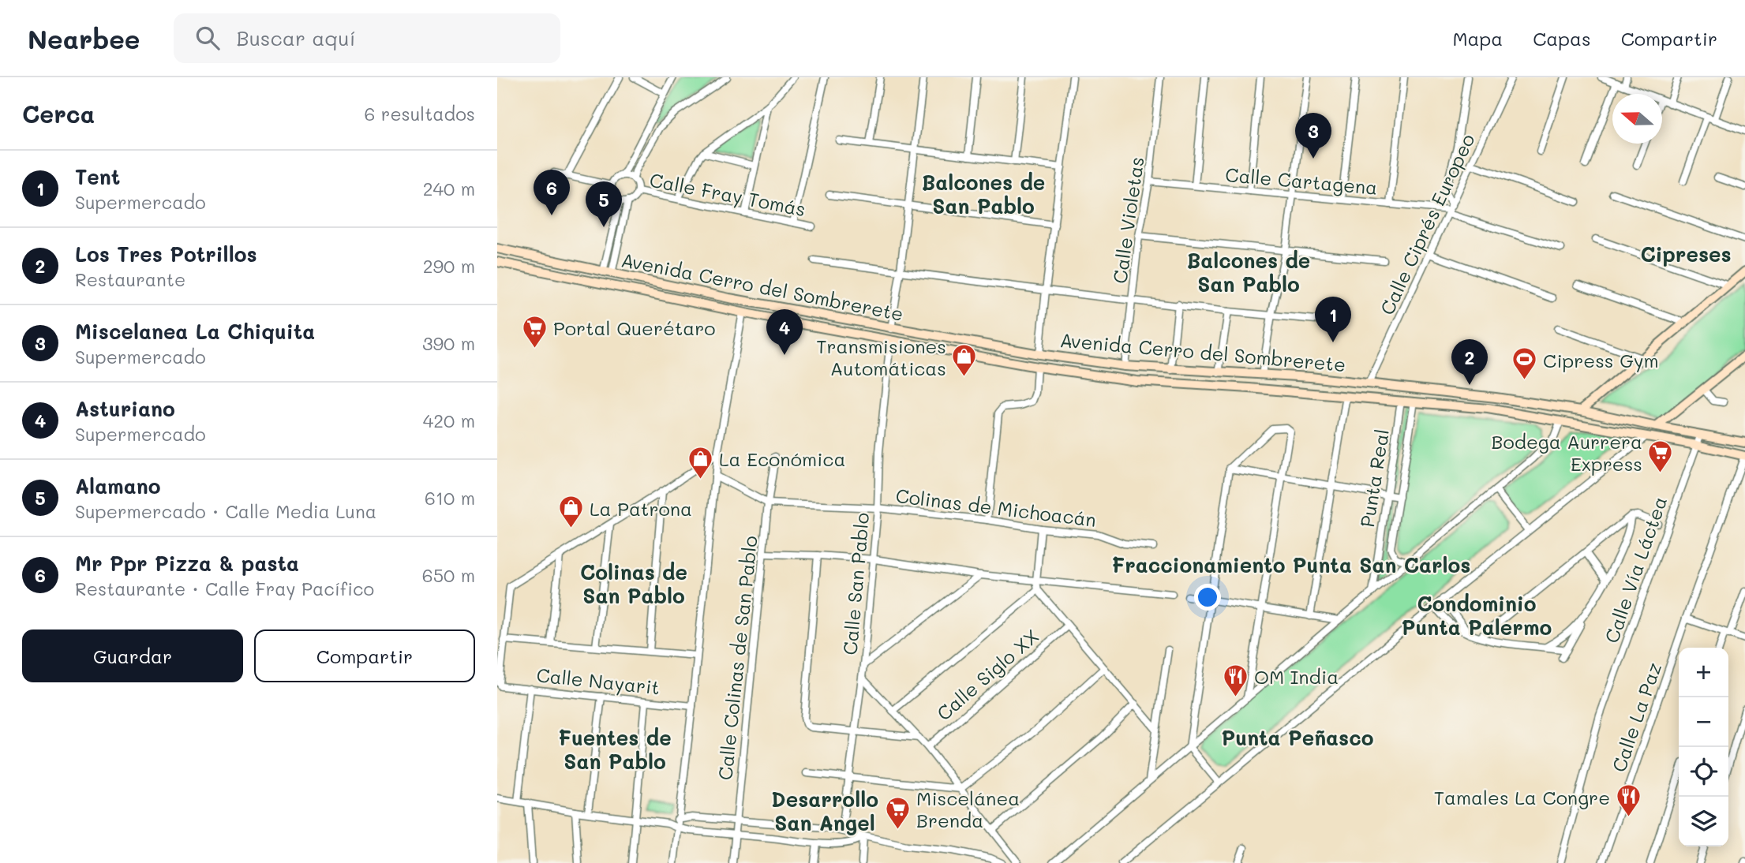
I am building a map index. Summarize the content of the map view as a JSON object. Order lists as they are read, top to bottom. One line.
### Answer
{"streets":{"main road":["Avenida Cerro del Sombrerete"],"street":["Calle Cartagena","Calle Fray Tomás","Calle Violetas","Calle Ciprés Europeo","Punta Real","Colinas de Michoacán","Calle Vía Láctea","Calle San Pablo","Calle Colinas de San Pablo","Calle Siglo XX","Calle Nayarit","Calle La Paz"]},"crossings":[["Calle Cartagena","Calle Violetas"],["Calle Cartagena","Calle Ciprés Europeo"],["Calle Violetas","Avenida Cerro del Sombrerete"],["Calle Ciprés Europeo","Avenida Cerro del Sombrerete"],["Avenida Cerro del Sombrerete","Punta Real"],["Avenida Cerro del Sombrerete","Calle Vía Láctea"],["Avenida Cerro del Sombrerete","Calle San Pablo"],["Avenida Cerro del Sombrerete","Calle La Paz"],["Colinas de Michoacán","Calle San Pablo"],["Colinas de Michoacán","Calle Colinas de San Pablo"]],"districts":["Balcones de San Pablo","Cipreses","Balcones de San Pablo","Fraccionamiento Punta San Carlos","Colinas de San Pablo","Condominio Punta Palermo","Fuentes de San Pablo","Punta Peñasco","Desarrollo San Angel"],"places":{"supermarket":["Portal Querétaro","Bodega Aurrera Express","Miscelánea Brenda"],"shop":["Transmisiones Automáticas","La Económica","La Patrona"],"sports":["Cipress Gym"],"restaurant":["OM India","Tamales La Congre"]},"north":"left","page":{"header":"Nearbee","search":"Buscar aquí","nav":["Mapa","Capas","Compartir"],"heading":["Cerca","6 resultados"],"pins":["3","6","5","1","4","2"],"list":[{"mark":"1","name":"Tent","note":"Supermercado","value":"240 m"},{"mark":"2","name":"Los Tres Potrillos","note":"Restaurante","value":"290 m"},{"mark":"3","name":"Miscelanea La Chiquita","note":"Supermercado","value":"390 m"},{"mark":"4","name":"Asturiano","note":"Supermercado","value":"420 m"},{"mark":"5","name":"Alamano","note":"Supermercado · Calle Media Luna","value":"610 m"},{"mark":"6","name":"Mr Ppr Pizza & pasta","note":"Restaurante · Calle Fray Pacífico","value":"650 m"}],"buttons":["Guardar","Compartir"],"map_buttons":["+","−"]}}
